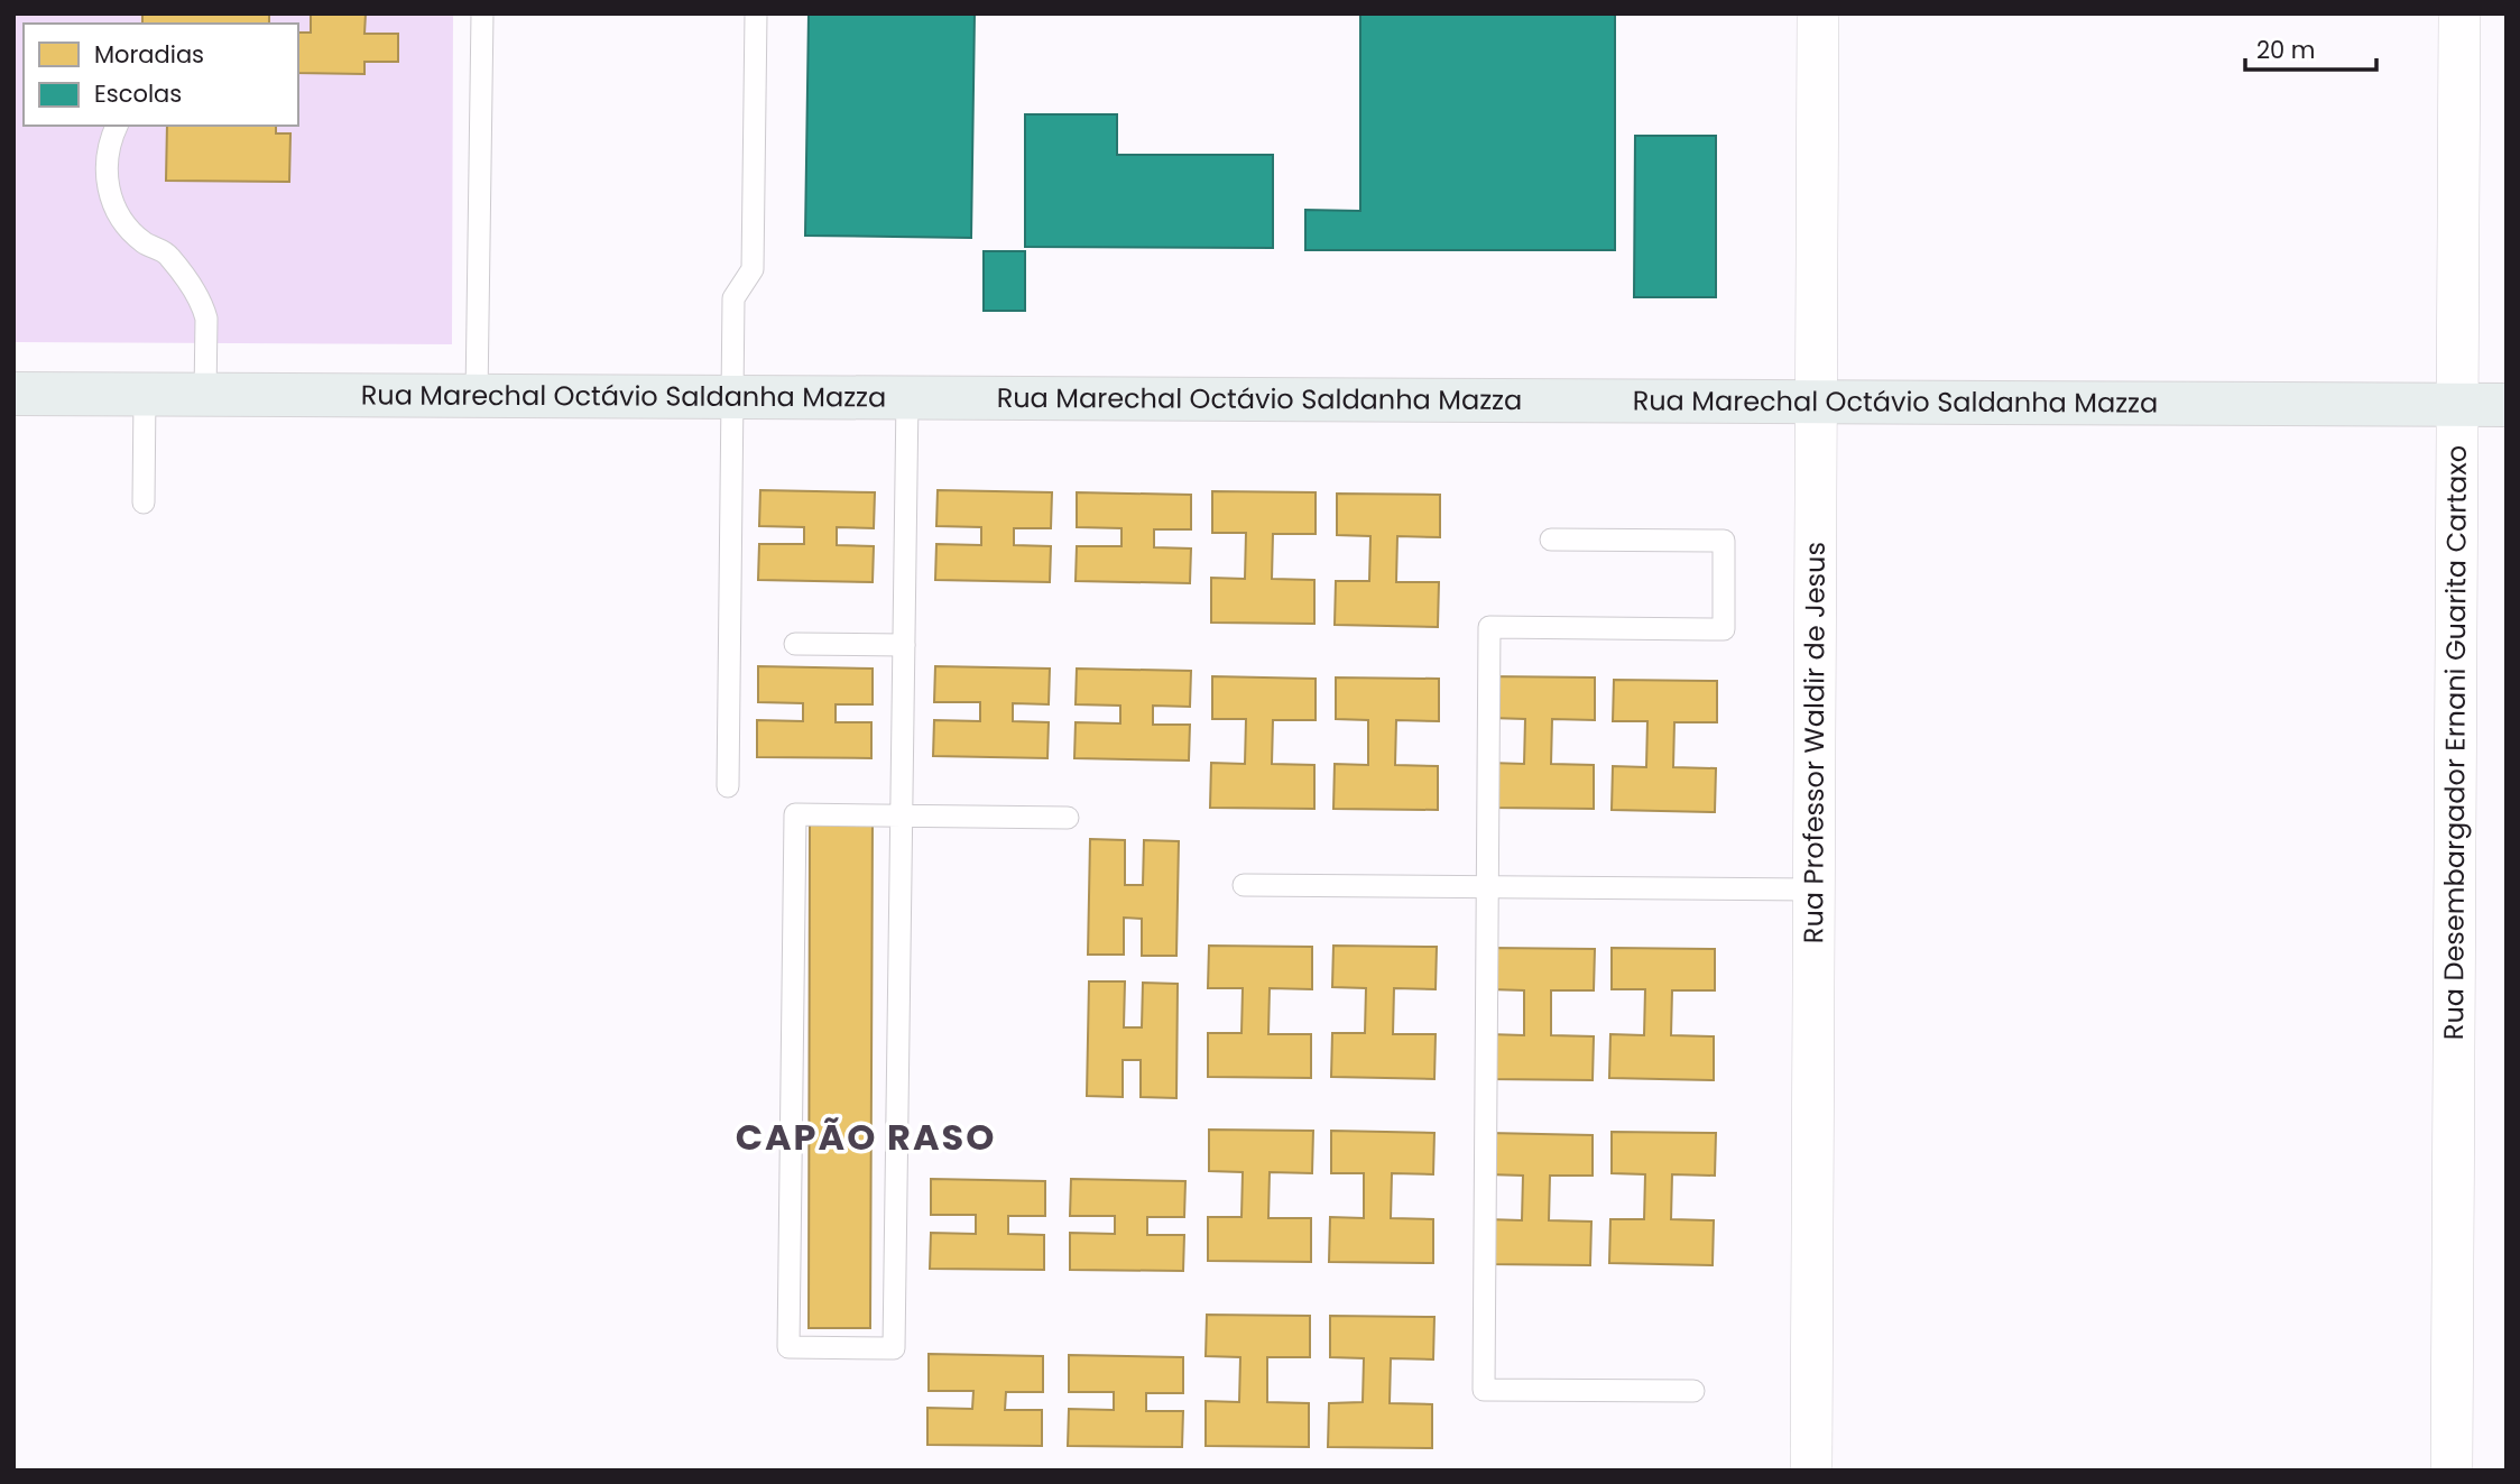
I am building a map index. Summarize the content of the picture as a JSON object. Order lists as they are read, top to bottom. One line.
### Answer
{"streets":{"main road":["Rua Marechal Octávio Saldanha Mazza"],"street":["Rua Professor Waldir de Jesus","Rua Desembargador Ernani Guarita Cartaxo"]},"crossings":[["Rua Marechal Octávio Saldanha Mazza","Rua Professor Waldir de Jesus"],["Rua Marechal Octávio Saldanha Mazza","Rua Desembargador Ernani Guarita Cartaxo"]],"districts":["CAPÃO RASO"],"legend":["Moradias","Escolas"],"scale_bar":"20 m"}
